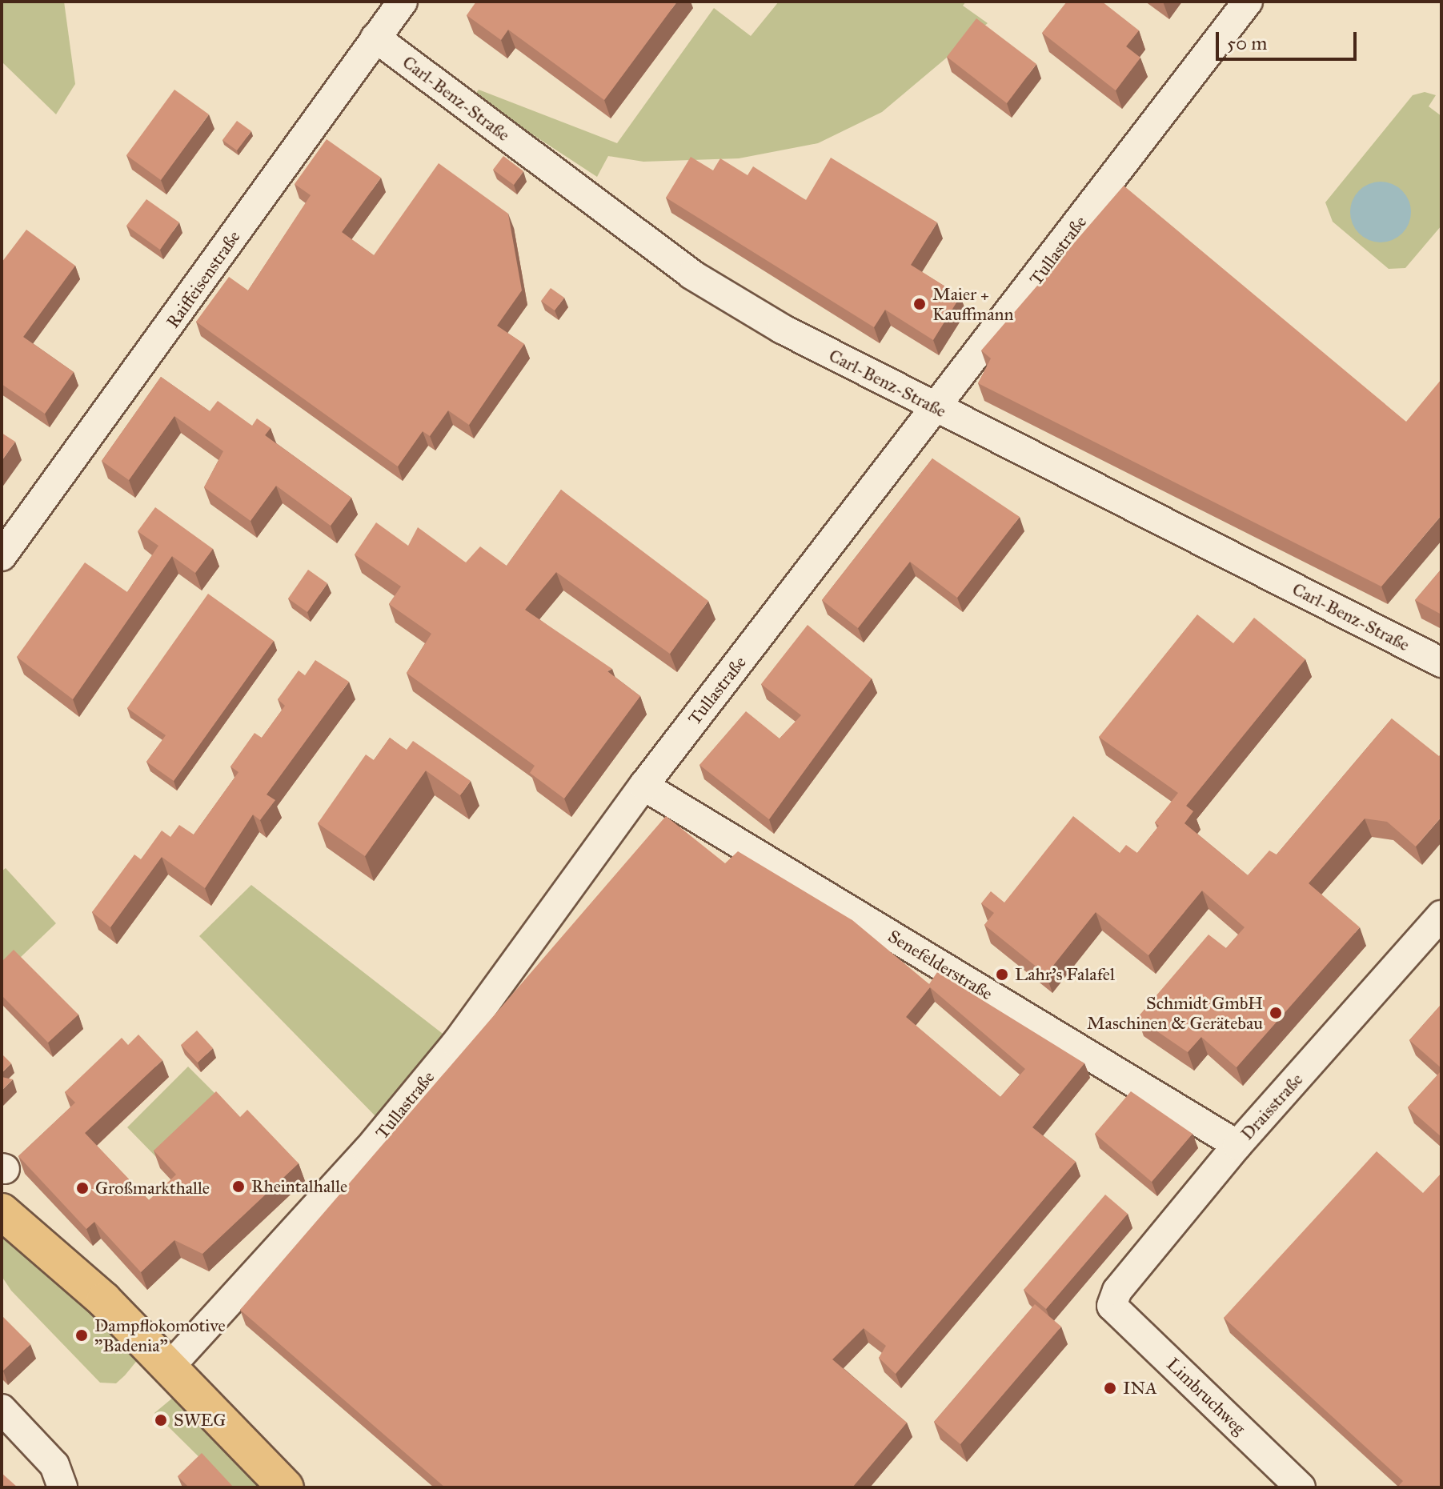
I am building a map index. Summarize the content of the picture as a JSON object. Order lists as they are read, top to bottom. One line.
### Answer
{"streets":{"street":["Carl-Benz-Straße","Tullastraße","Raiffeisenstraße","Senefelderstraße","Draisstraße","Limbruchweg"]},"crossings":[["Carl-Benz-Straße","Tullastraße"],["Carl-Benz-Straße","Raiffeisenstraße"],["Tullastraße","Senefelderstraße"],["Senefelderstraße","Draisstraße"],["Draisstraße","Limbruchweg"]],"places":["Maier + Kauffmann","Lahr's Falafel","Schmidt GmbH Maschinen & Gerätebau","Rheintalhalle","Großmarkthalle","Dampflokomotive \"Badenia\"","INA","SWEG"],"scale_bar":"50 m"}
